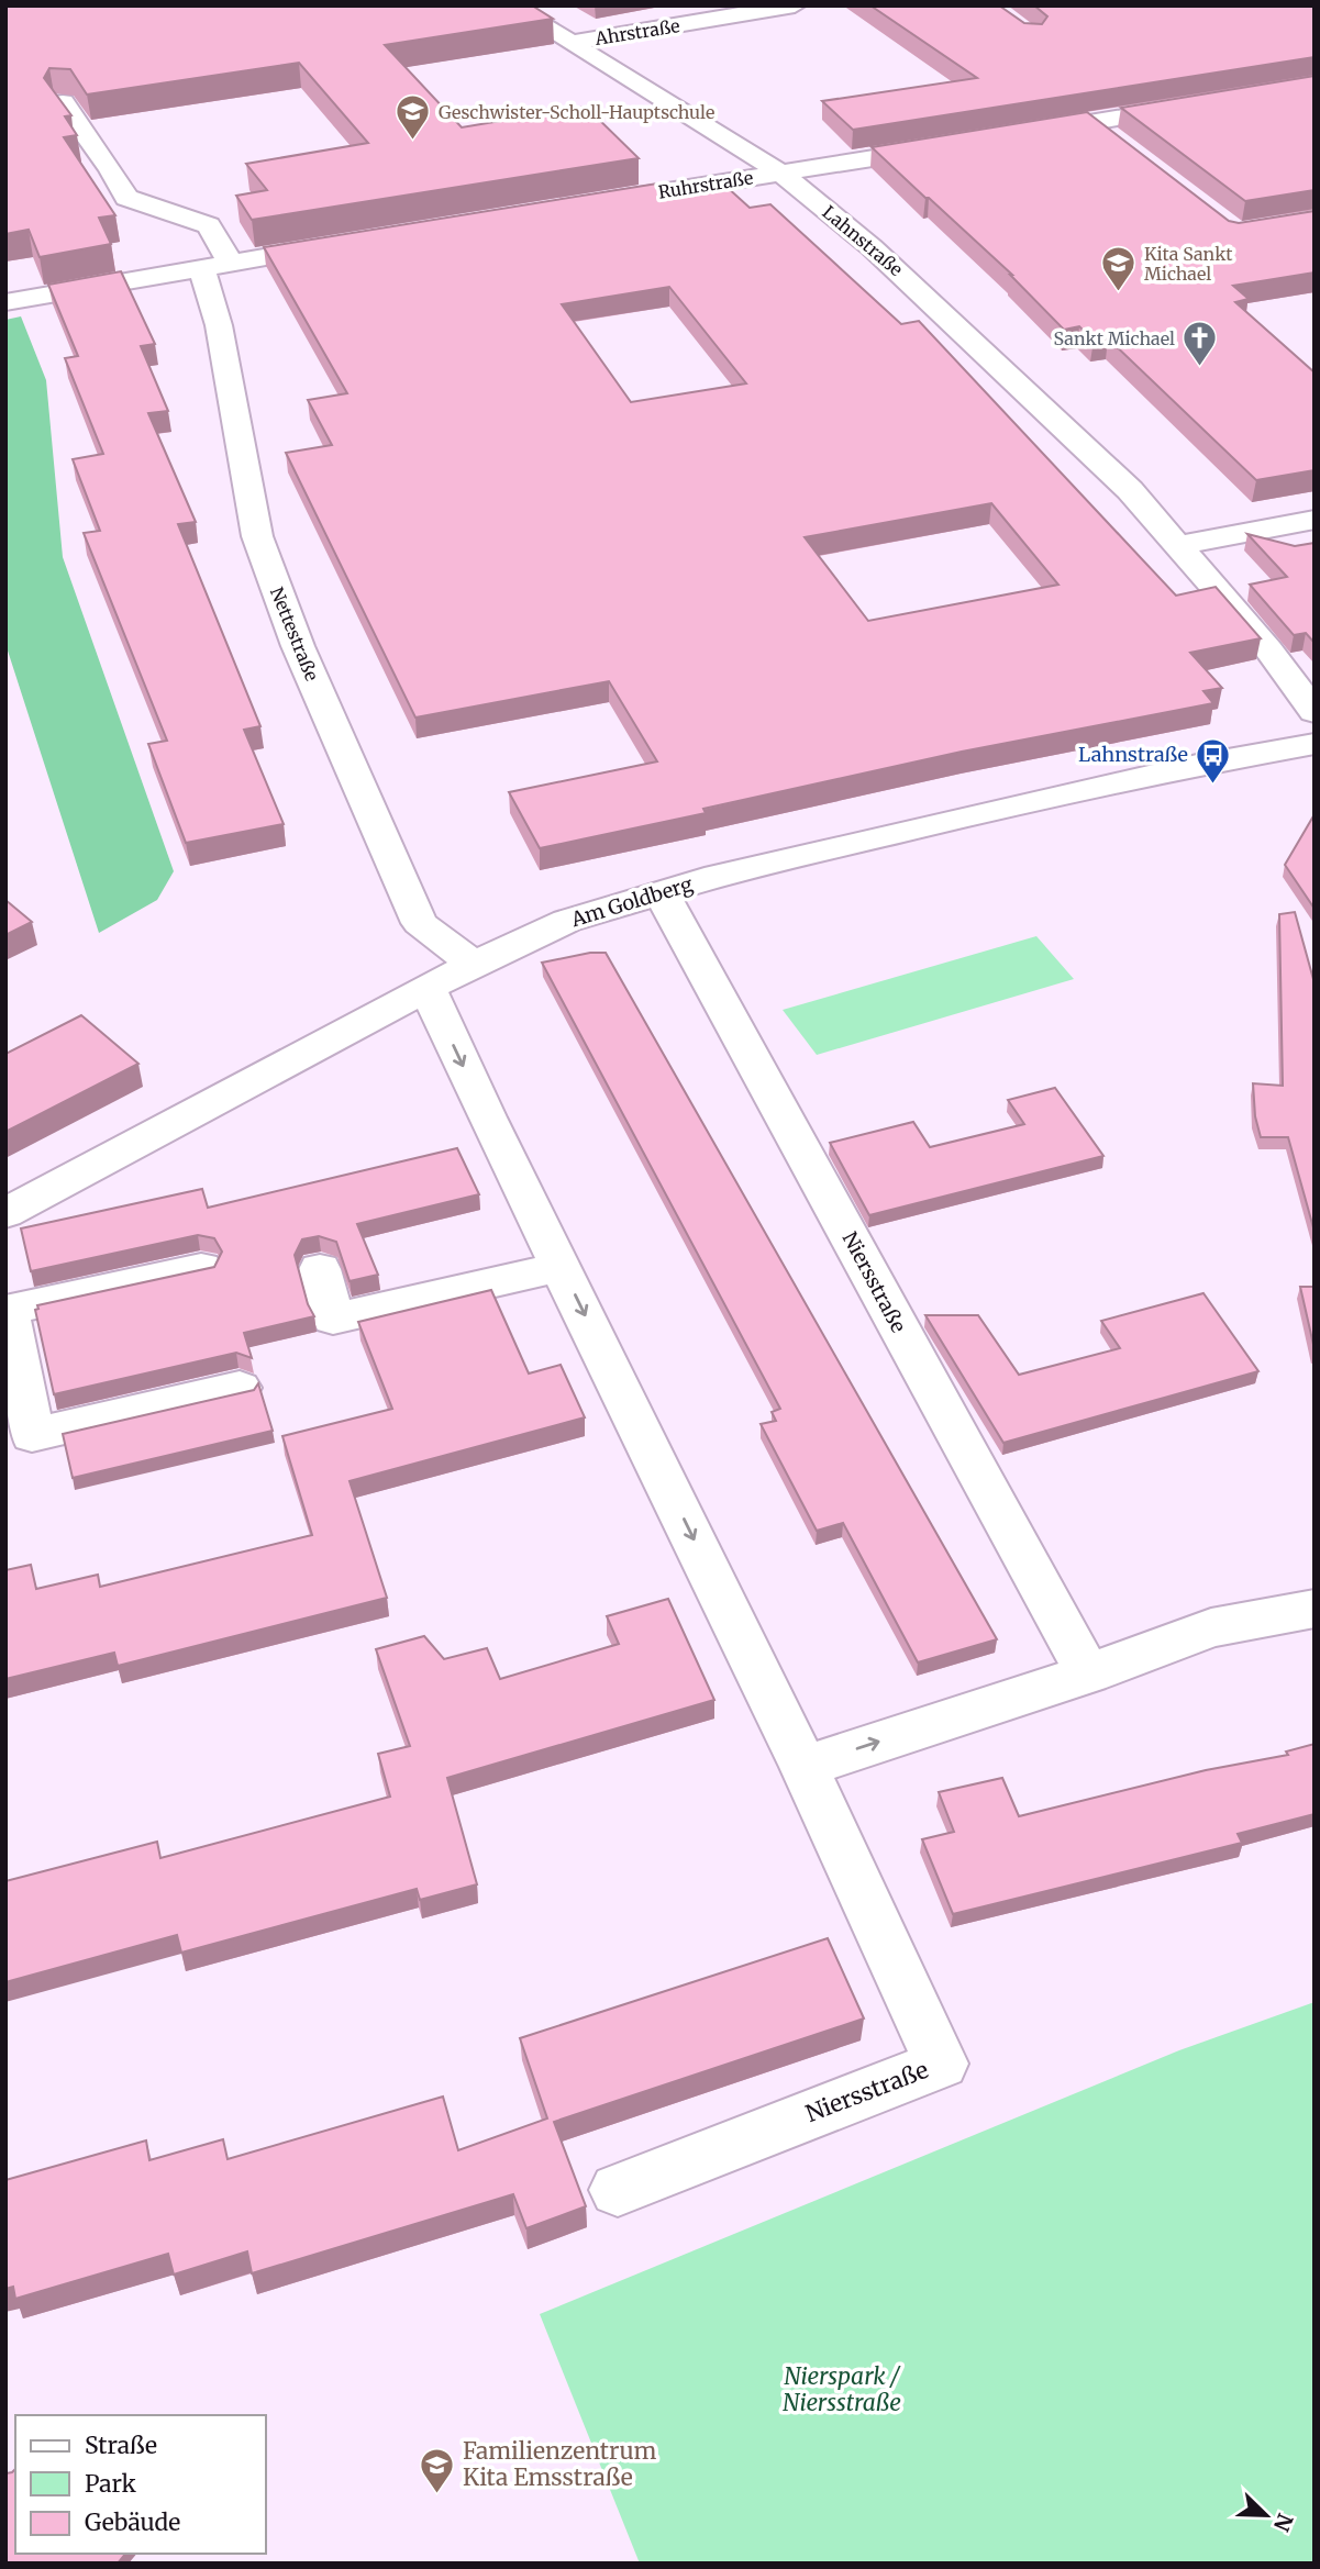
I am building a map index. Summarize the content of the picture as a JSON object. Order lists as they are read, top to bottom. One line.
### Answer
{"streets":{"street":["Ahrstraße","Ruhrstraße","Lahnstraße","Nettestraße","Am Goldberg","Niersstraße"]},"crossings":[["Ahrstraße","Lahnstraße"],["Ruhrstraße","Lahnstraße"],["Nettestraße","Am Goldberg"],["Am Goldberg","Niersstraße"]],"parks":["Nierspark / Niersstraße"],"places":{"school or university":["Geschwister-Scholl-Hauptschule","Kita Sankt Michael","Familienzentrum Kita Emsstraße"],"church":["Sankt Michael"],"bus stop":["Lahnstraße"]},"legend":["Straße","Park","Gebäude"],"north":"bottom right"}
